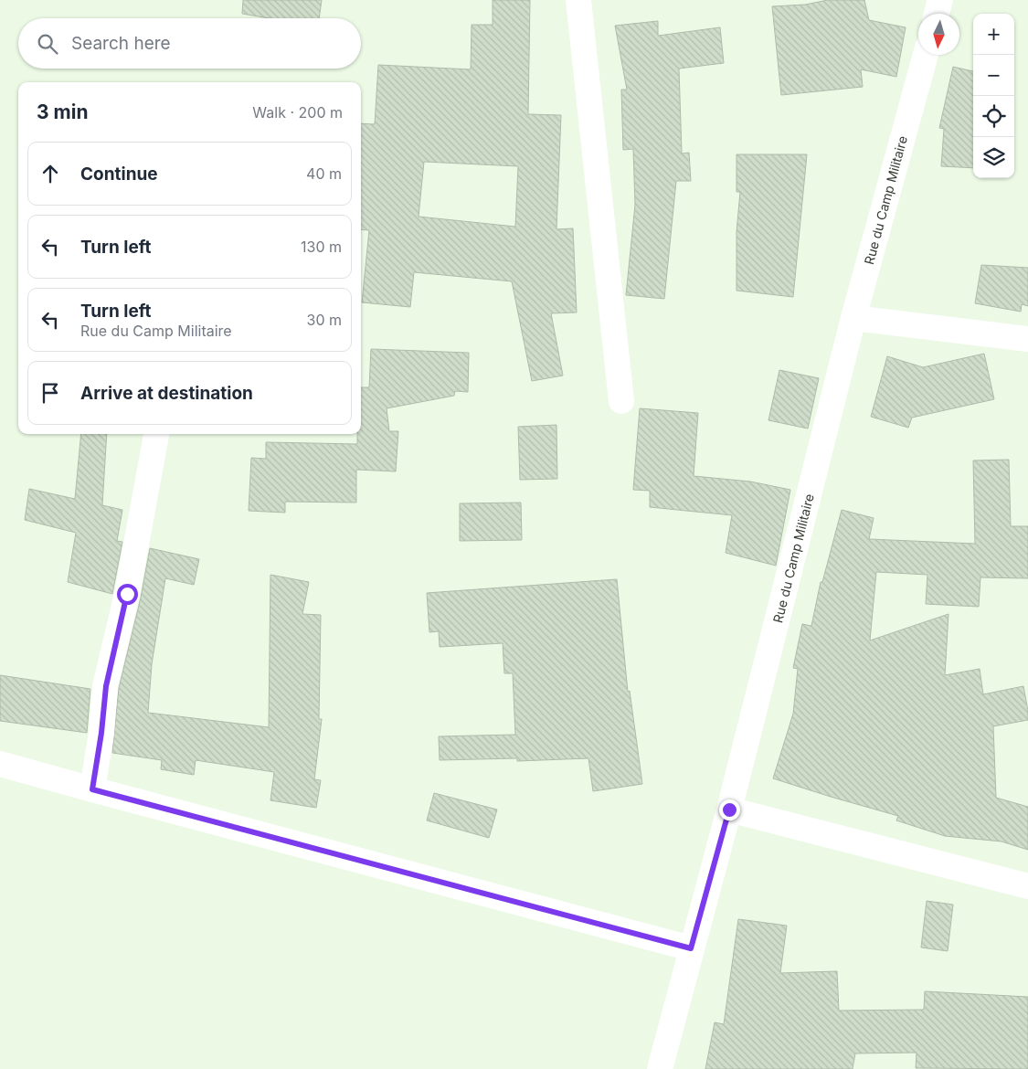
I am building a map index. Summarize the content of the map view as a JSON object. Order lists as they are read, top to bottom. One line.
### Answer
{"streets":{"street":["Rue du Camp Militaire"]},"north":"bottom","page":{"map_buttons":["+","−"],"search":"Search here","heading":["3 min","Walk · 200 m"],"list":[["Continue","40 m"],["Turn left","130 m"],["Turn left","Rue du Camp Militaire","30 m"],"Arrive at destination"]}}
